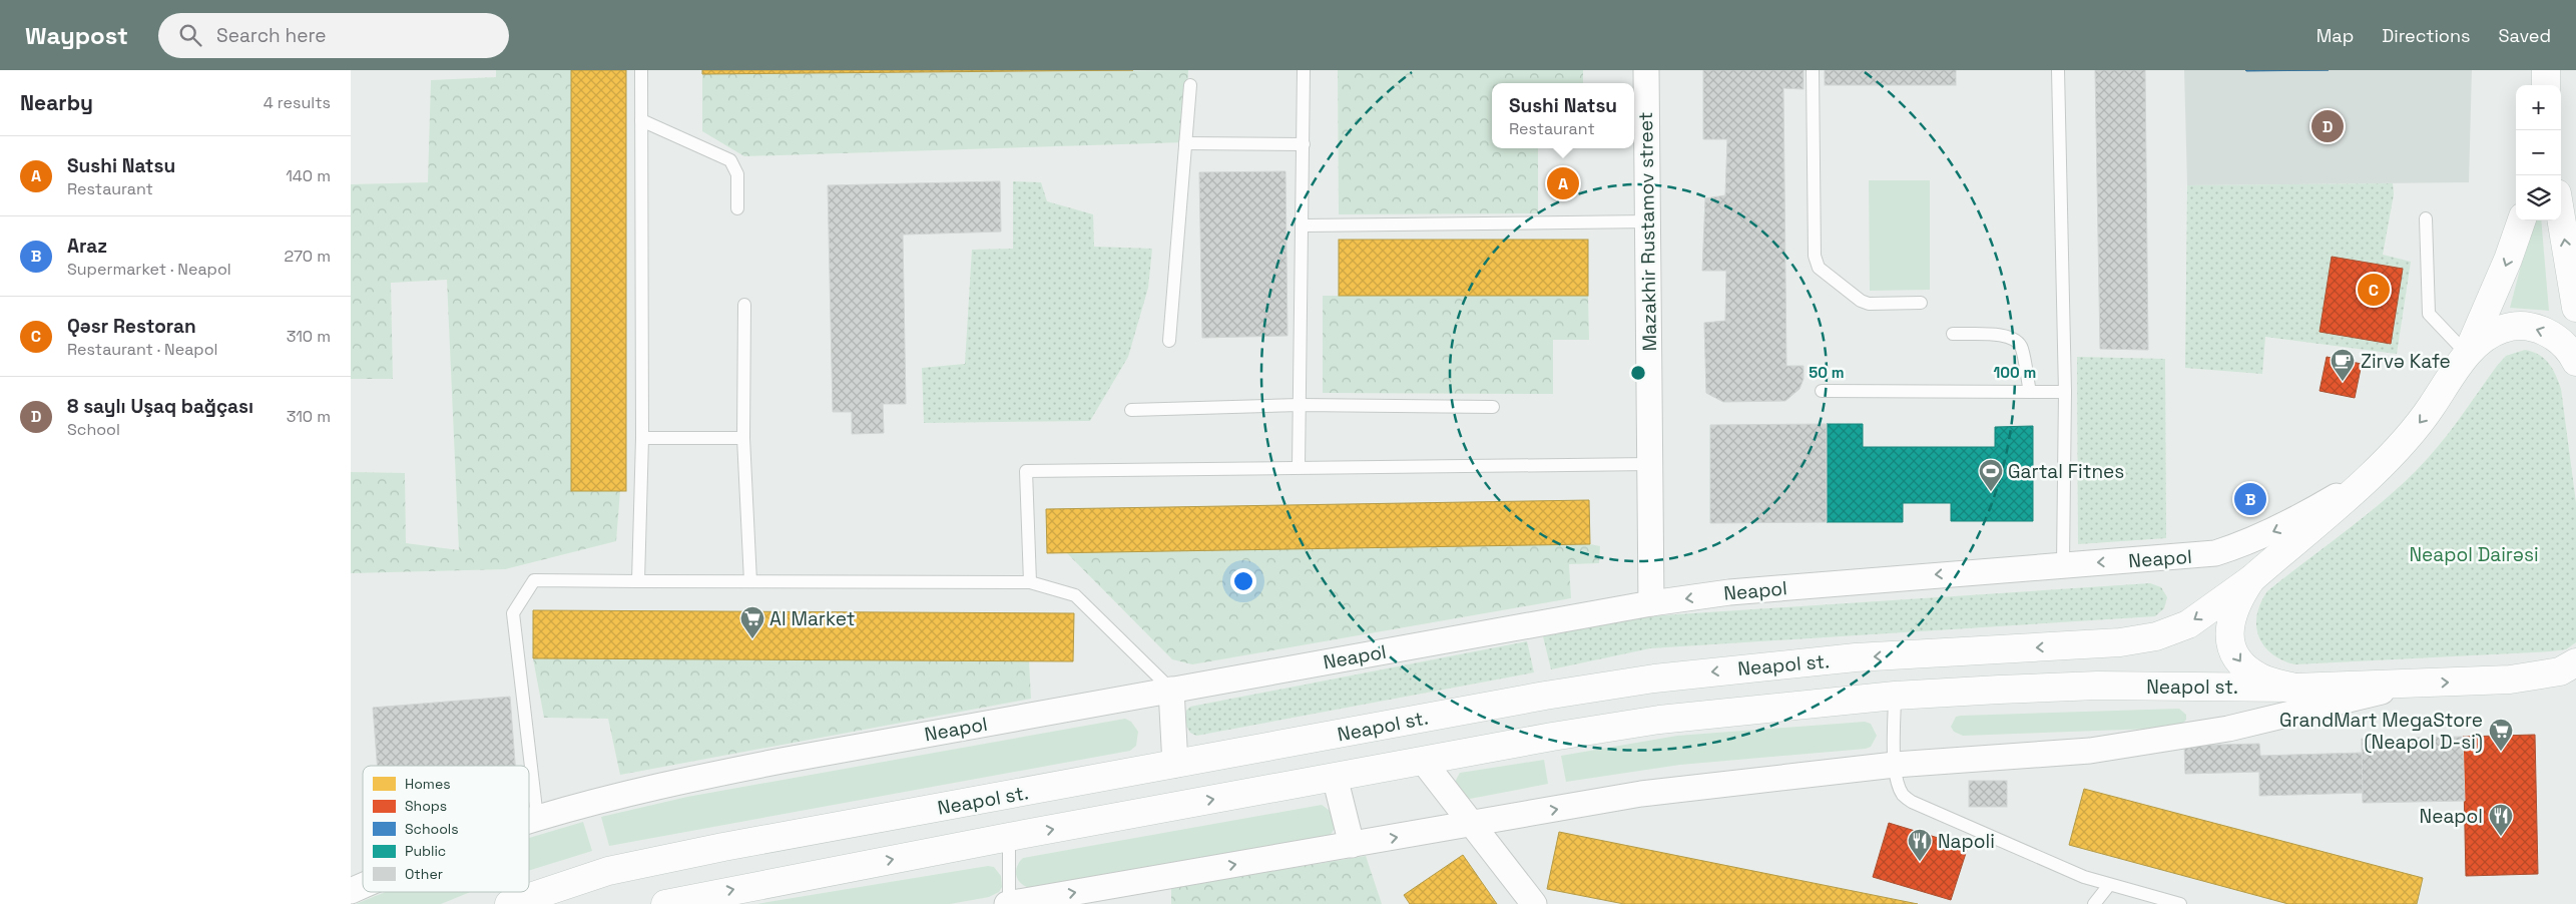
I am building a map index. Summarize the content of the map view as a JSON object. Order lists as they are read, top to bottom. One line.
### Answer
{"streets":{"main road":["Neapol st."],"street":["Mazakhir Rustamov street","Neapol"]},"crossings":[["Mazakhir Rustamov street","Neapol"]],"parks":["Neapol Dairəsi"],"places":{"cafe":["Zirvə Kafe"],"sports":["Gartal Fitnes"],"supermarket":["Al Market","GrandMart MegaStore (Neapol D-si)"],"restaurant":["Neapol","Napoli"]},"legend":["Homes","Shops","Schools","Public","Other"],"page":{"header":"Waypost","search":"Search here","nav":["Map","Directions","Saved"],"heading":["Nearby","4 results"],"popup":["Sushi Natsu","Restaurant"],"map_buttons":["+","−"],"pins":["D","A","C","B"],"list":[{"mark":"A","name":"Sushi Natsu","note":"Restaurant","value":"140 m"},{"mark":"B","name":"Araz","note":"Supermarket · Neapol","value":"270 m"},{"mark":"C","name":"Qəsr Restoran","note":"Restaurant · Neapol","value":"310 m"},{"mark":"D","name":"8 saylı Uşaq bağçası","note":"School","value":"310 m"}]},"rings":["50 m","100 m"]}
